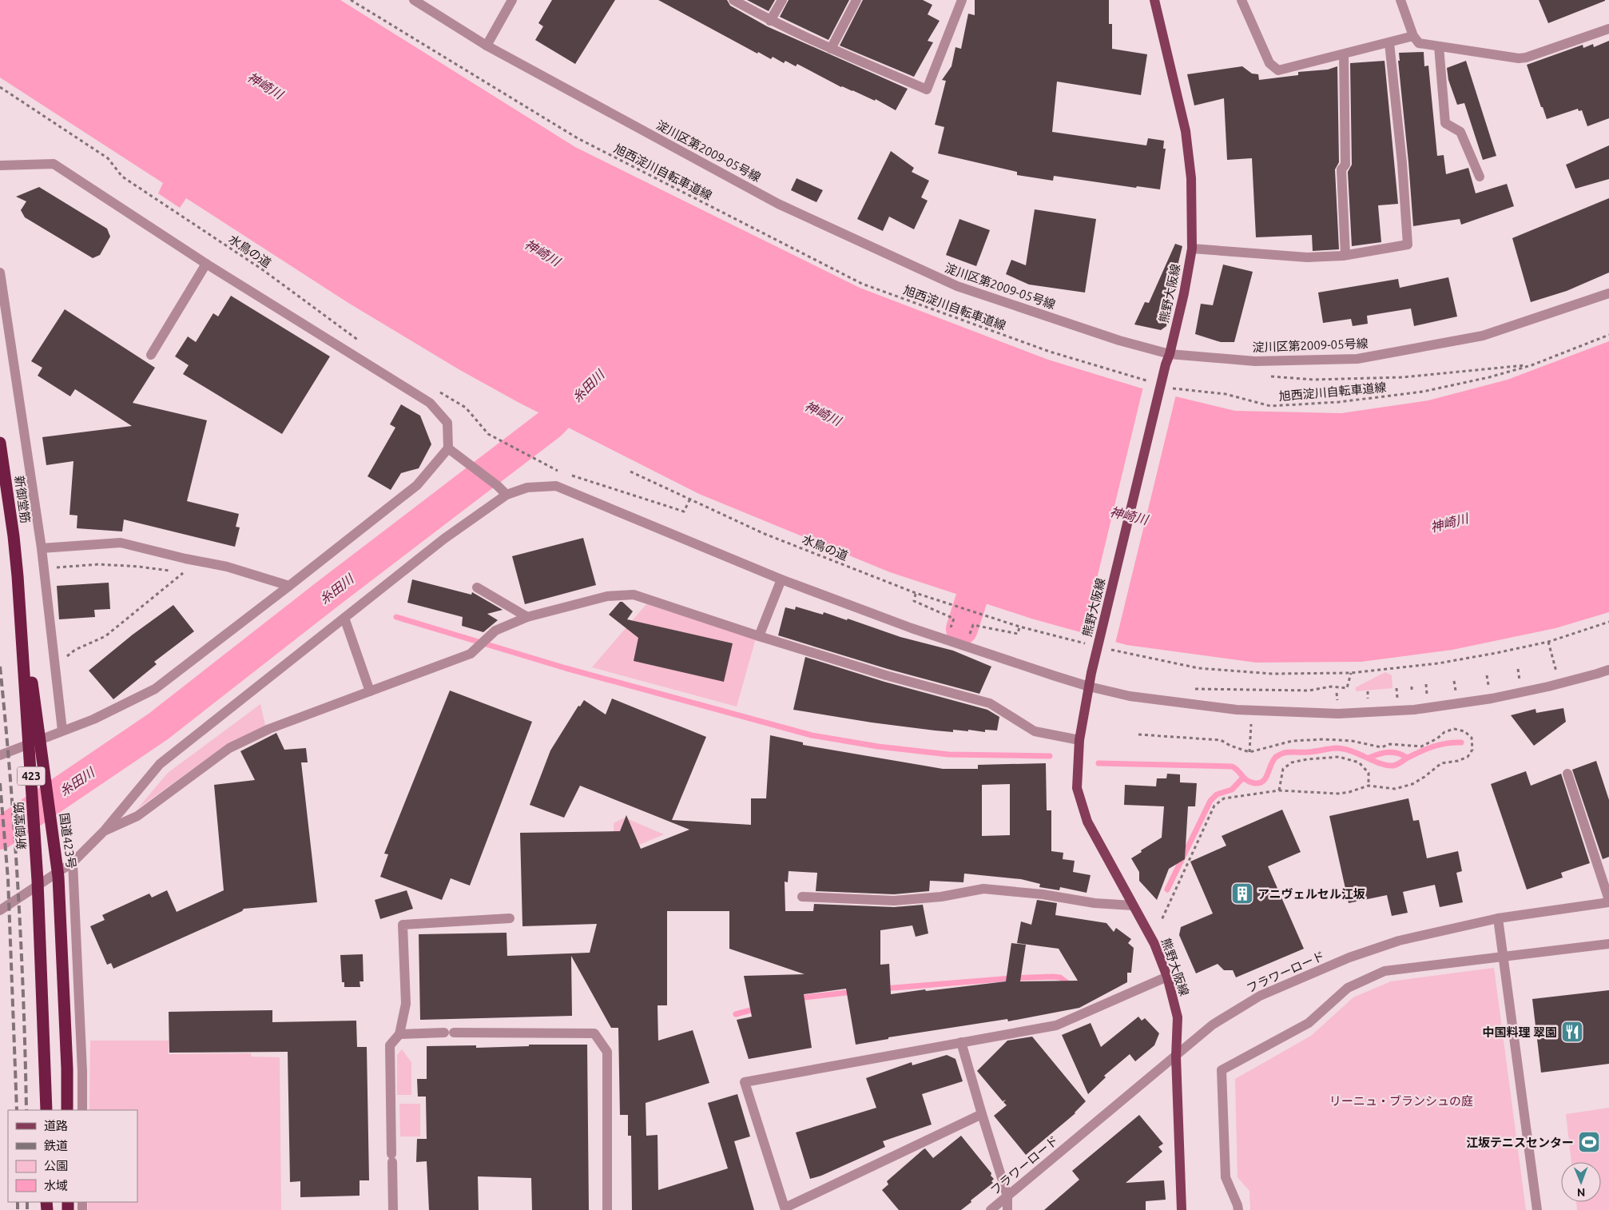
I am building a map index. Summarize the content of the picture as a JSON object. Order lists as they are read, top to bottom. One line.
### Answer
{"streets":{"highway":["新御堂筋","423","国道423号"],"main road":["熊野大阪線"],"street":["淀川区第2009-05号線","フラワーロード"],"path":["旭西淀川自転車道線","水鳥の道"]},"crossings":[["淀川区第2009-05号線","熊野大阪線"],["熊野大阪線","フラワーロード"],["新御堂筋","国道423号"]],"water":["神崎川","糸田川"],"parks":["リーニュ・ブランシュの庭"],"places":{"building":["アニヴェルセル江坂"],"restaurant":["中国料理 翠園"],"sports":["江坂テニスセンター"]},"legend":["道路","鉄道","公園","水域"],"north":"bottom"}
